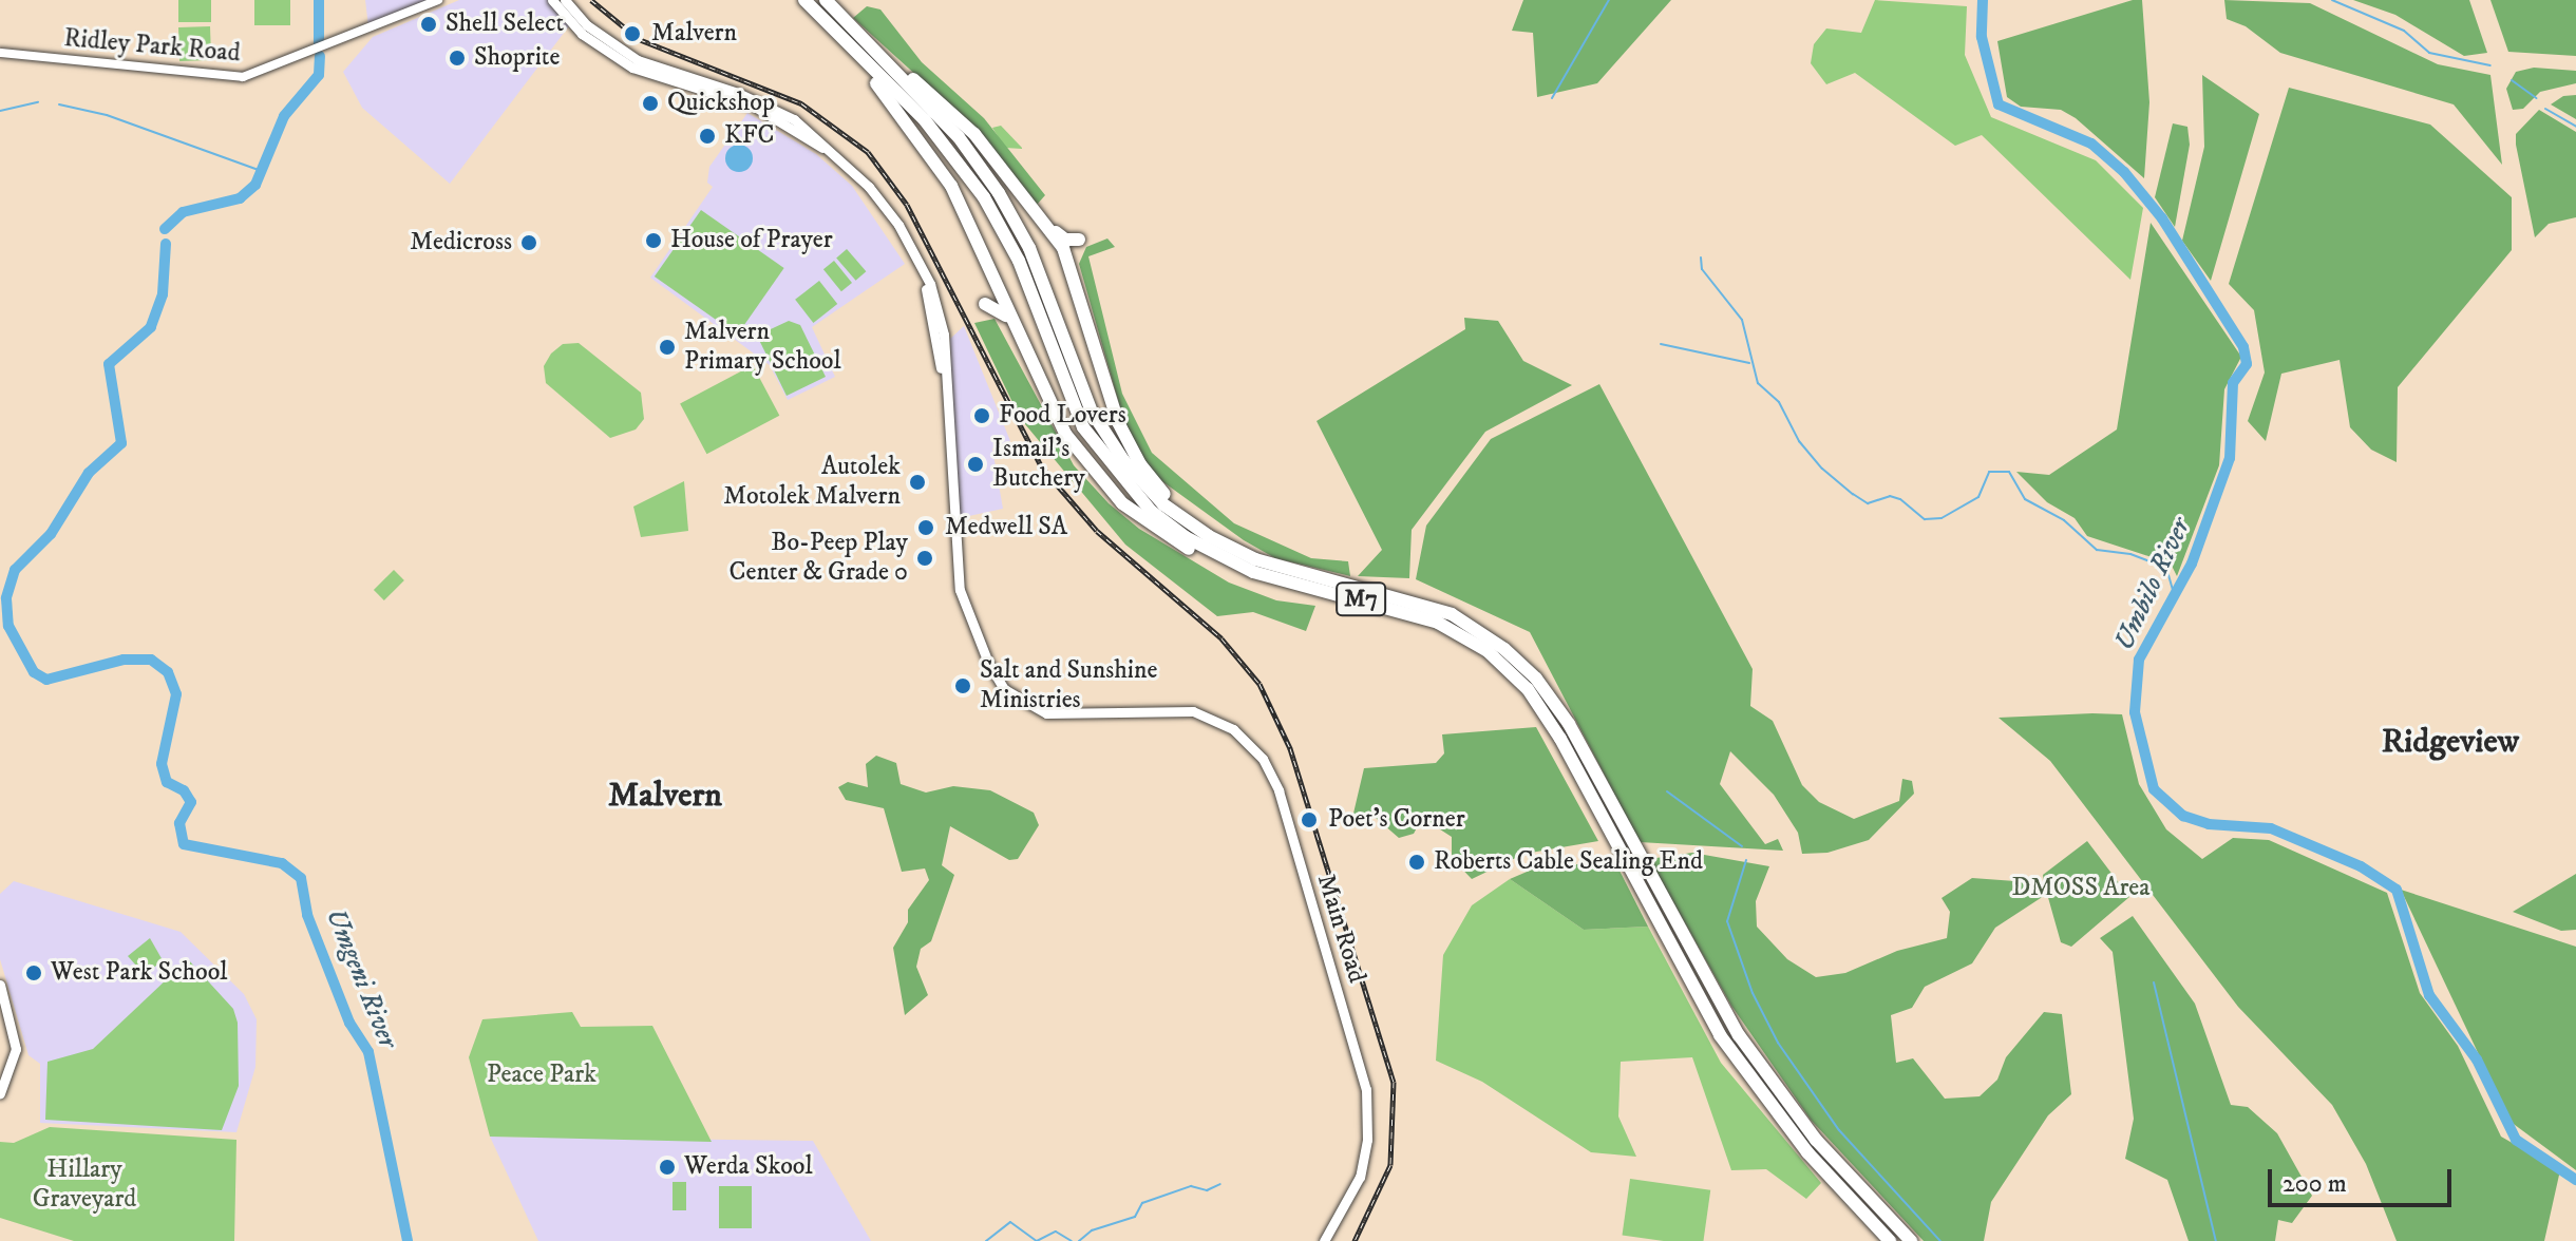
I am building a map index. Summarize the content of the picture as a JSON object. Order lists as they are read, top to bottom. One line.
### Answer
{"streets":{"highway":["M7"],"main road":["Main Road"],"street":["Ridley Park Road"]},"districts":["Ridgeview","Malvern"],"water":["Umbilo River","Umgeni River"],"parks":["DMOSS Area","Peace Park","Hillary Graveyard"],"places":["Shell Select","Malvern","Shoprite","Quickshop","KFC","House of Prayer","Medicross","Malvern Primary School","Food Lovers","Ismail's Butchery","Autolek Motolek Malvern","Medwell SA","Bo-Peep Play Center & Grade 0","Salt and Sunshine Ministries","Poet's Corner","Roberts Cable Sealing End","West Park School","Werda Skool"],"scale_bar":"200 m"}
